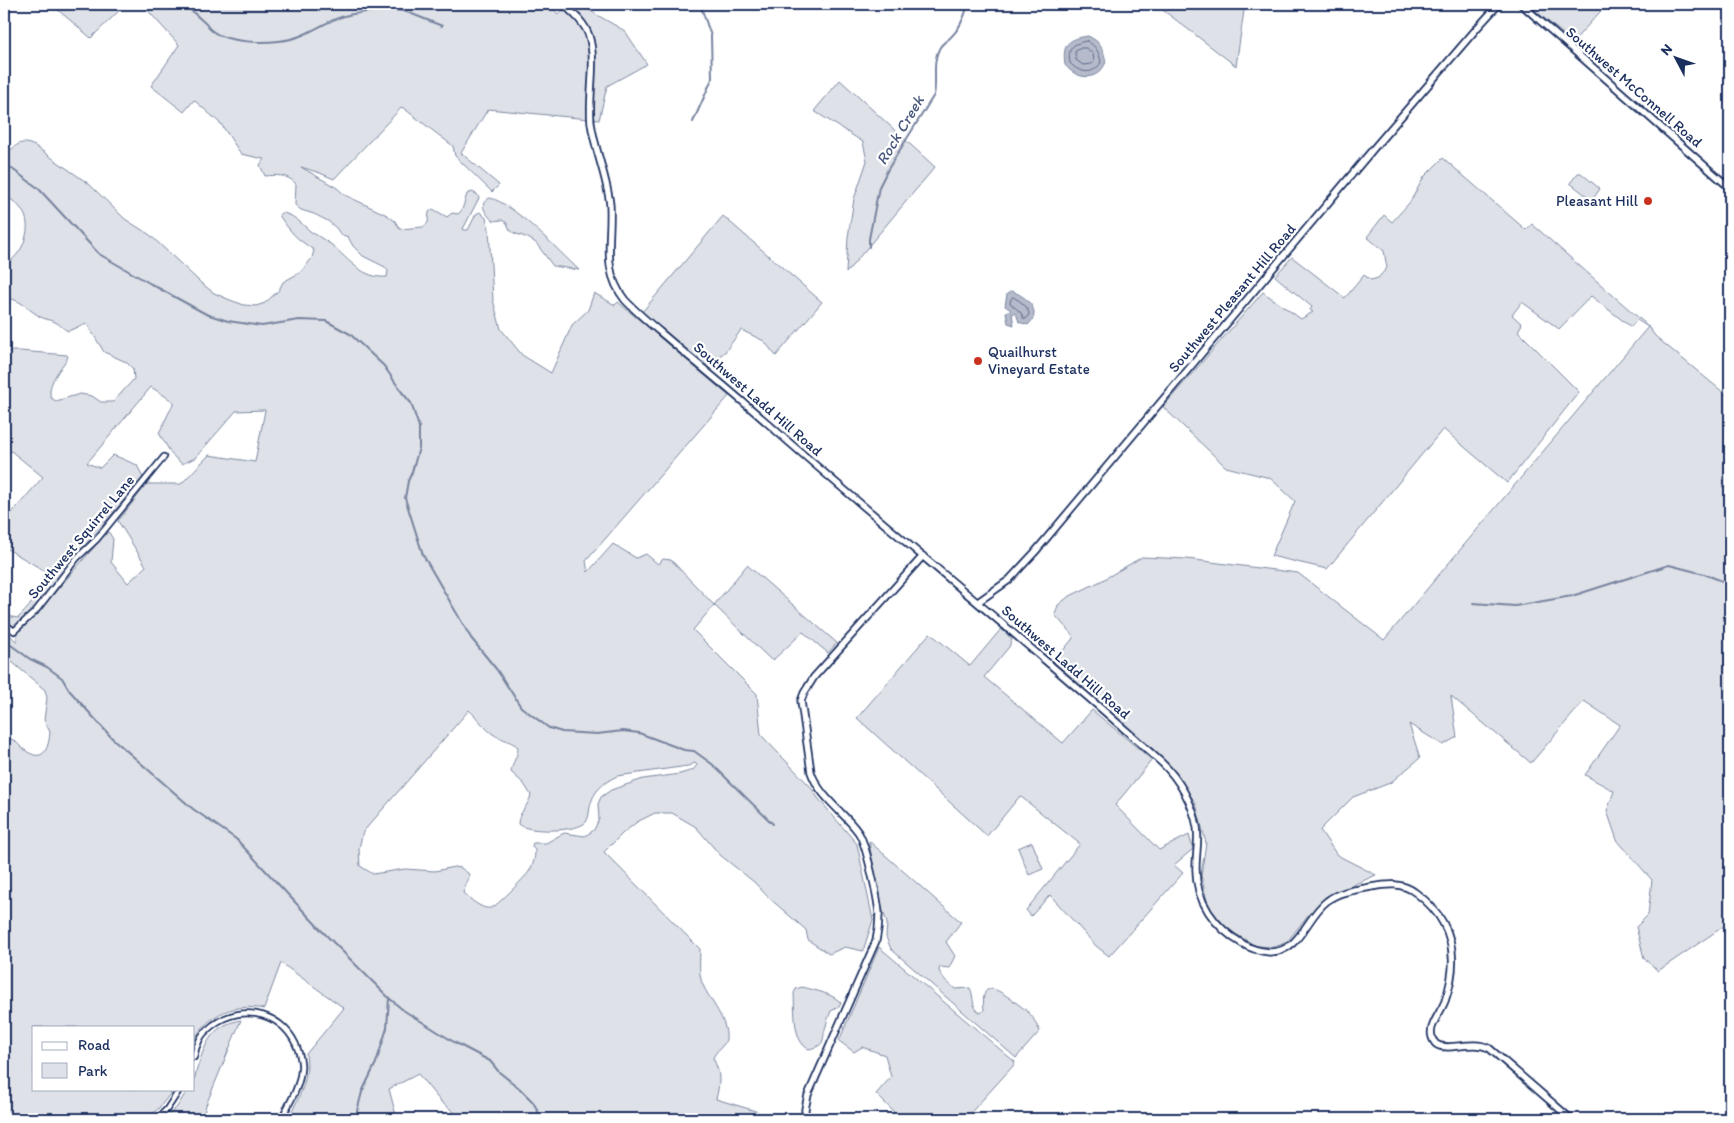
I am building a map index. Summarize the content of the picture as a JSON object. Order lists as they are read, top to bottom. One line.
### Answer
{"streets":{"street":["Southwest McConnell Road","Southwest Pleasant Hill Road","Southwest Ladd Hill Road","Southwest Squirrel Lane"]},"crossings":[["Southwest Pleasant Hill Road","Southwest Ladd Hill Road"]],"water":["Rock Creek"],"places":["Pleasant Hill","Quailhurst Vineyard Estate"],"legend":["Road","Park"],"north":"top left"}
